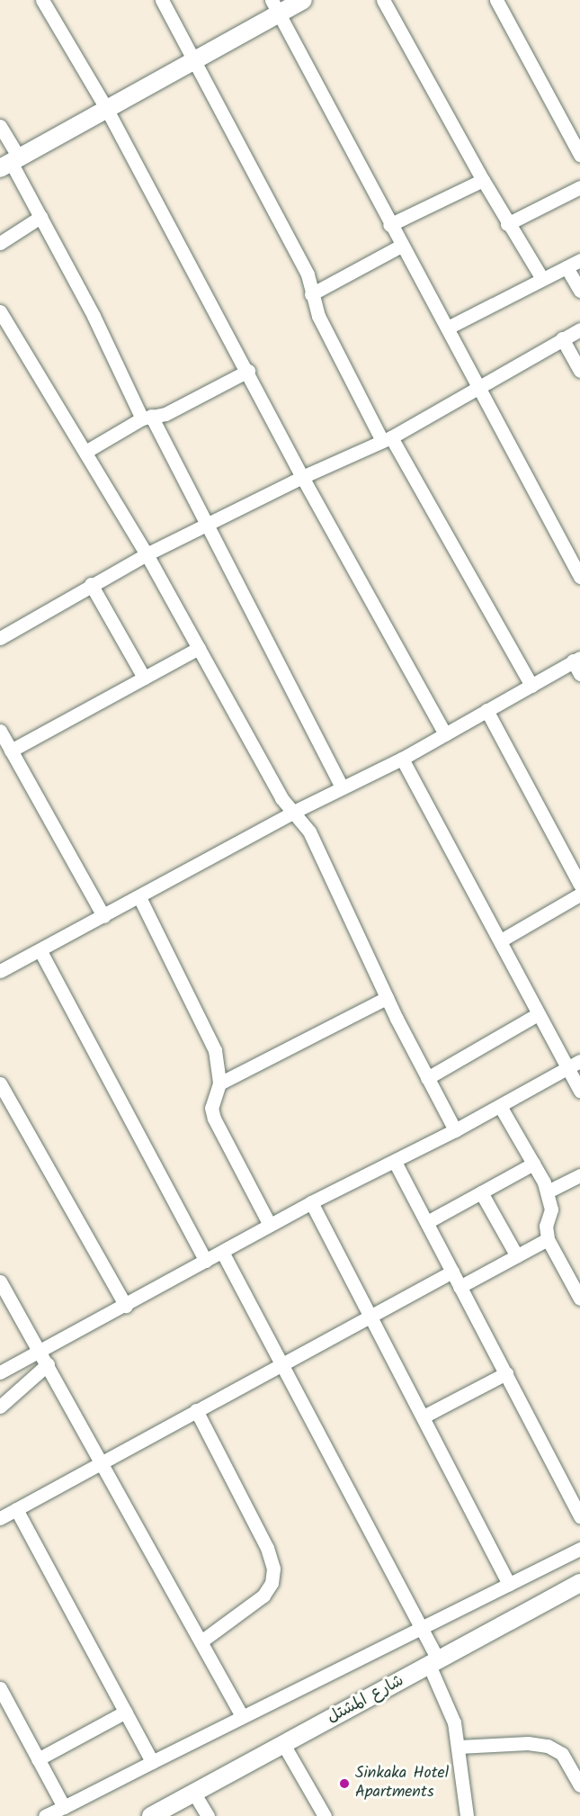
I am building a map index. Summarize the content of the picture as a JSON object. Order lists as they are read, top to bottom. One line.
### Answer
{"streets":{"street":["شارع المشتل"]},"places":["Sinkaka Hotel Apartments"]}
